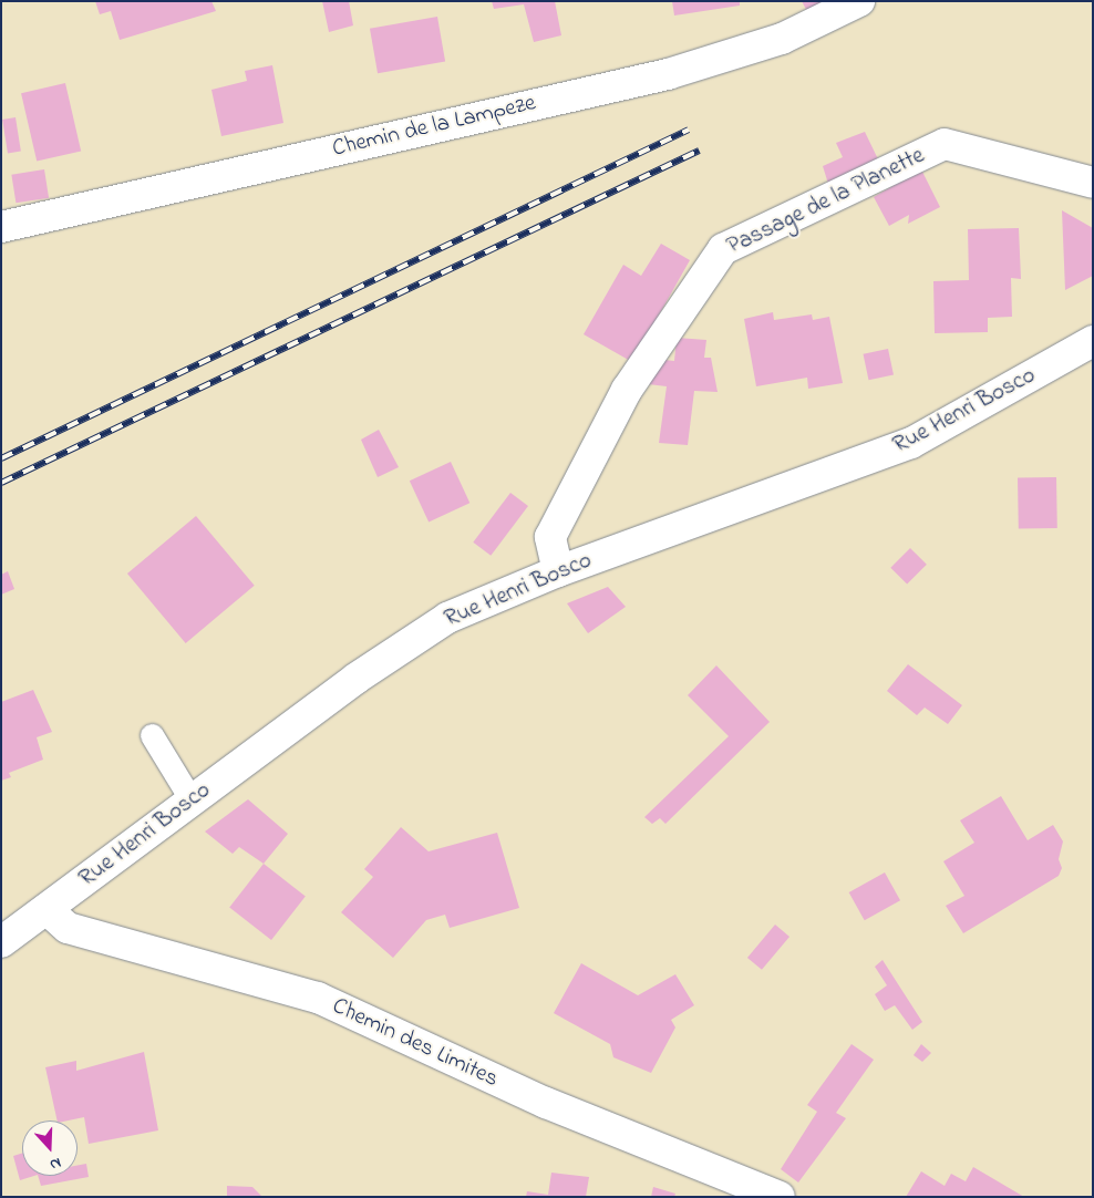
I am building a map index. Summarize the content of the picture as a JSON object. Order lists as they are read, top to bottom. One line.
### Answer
{"streets":{"street":["Chemin de la Lampeze","Passage de la Planette","Rue Henri Bosco","Chemin des Limites"]},"crossings":[["Passage de la Planette","Rue Henri Bosco"],["Rue Henri Bosco","Chemin des Limites"]],"north":"bottom"}
